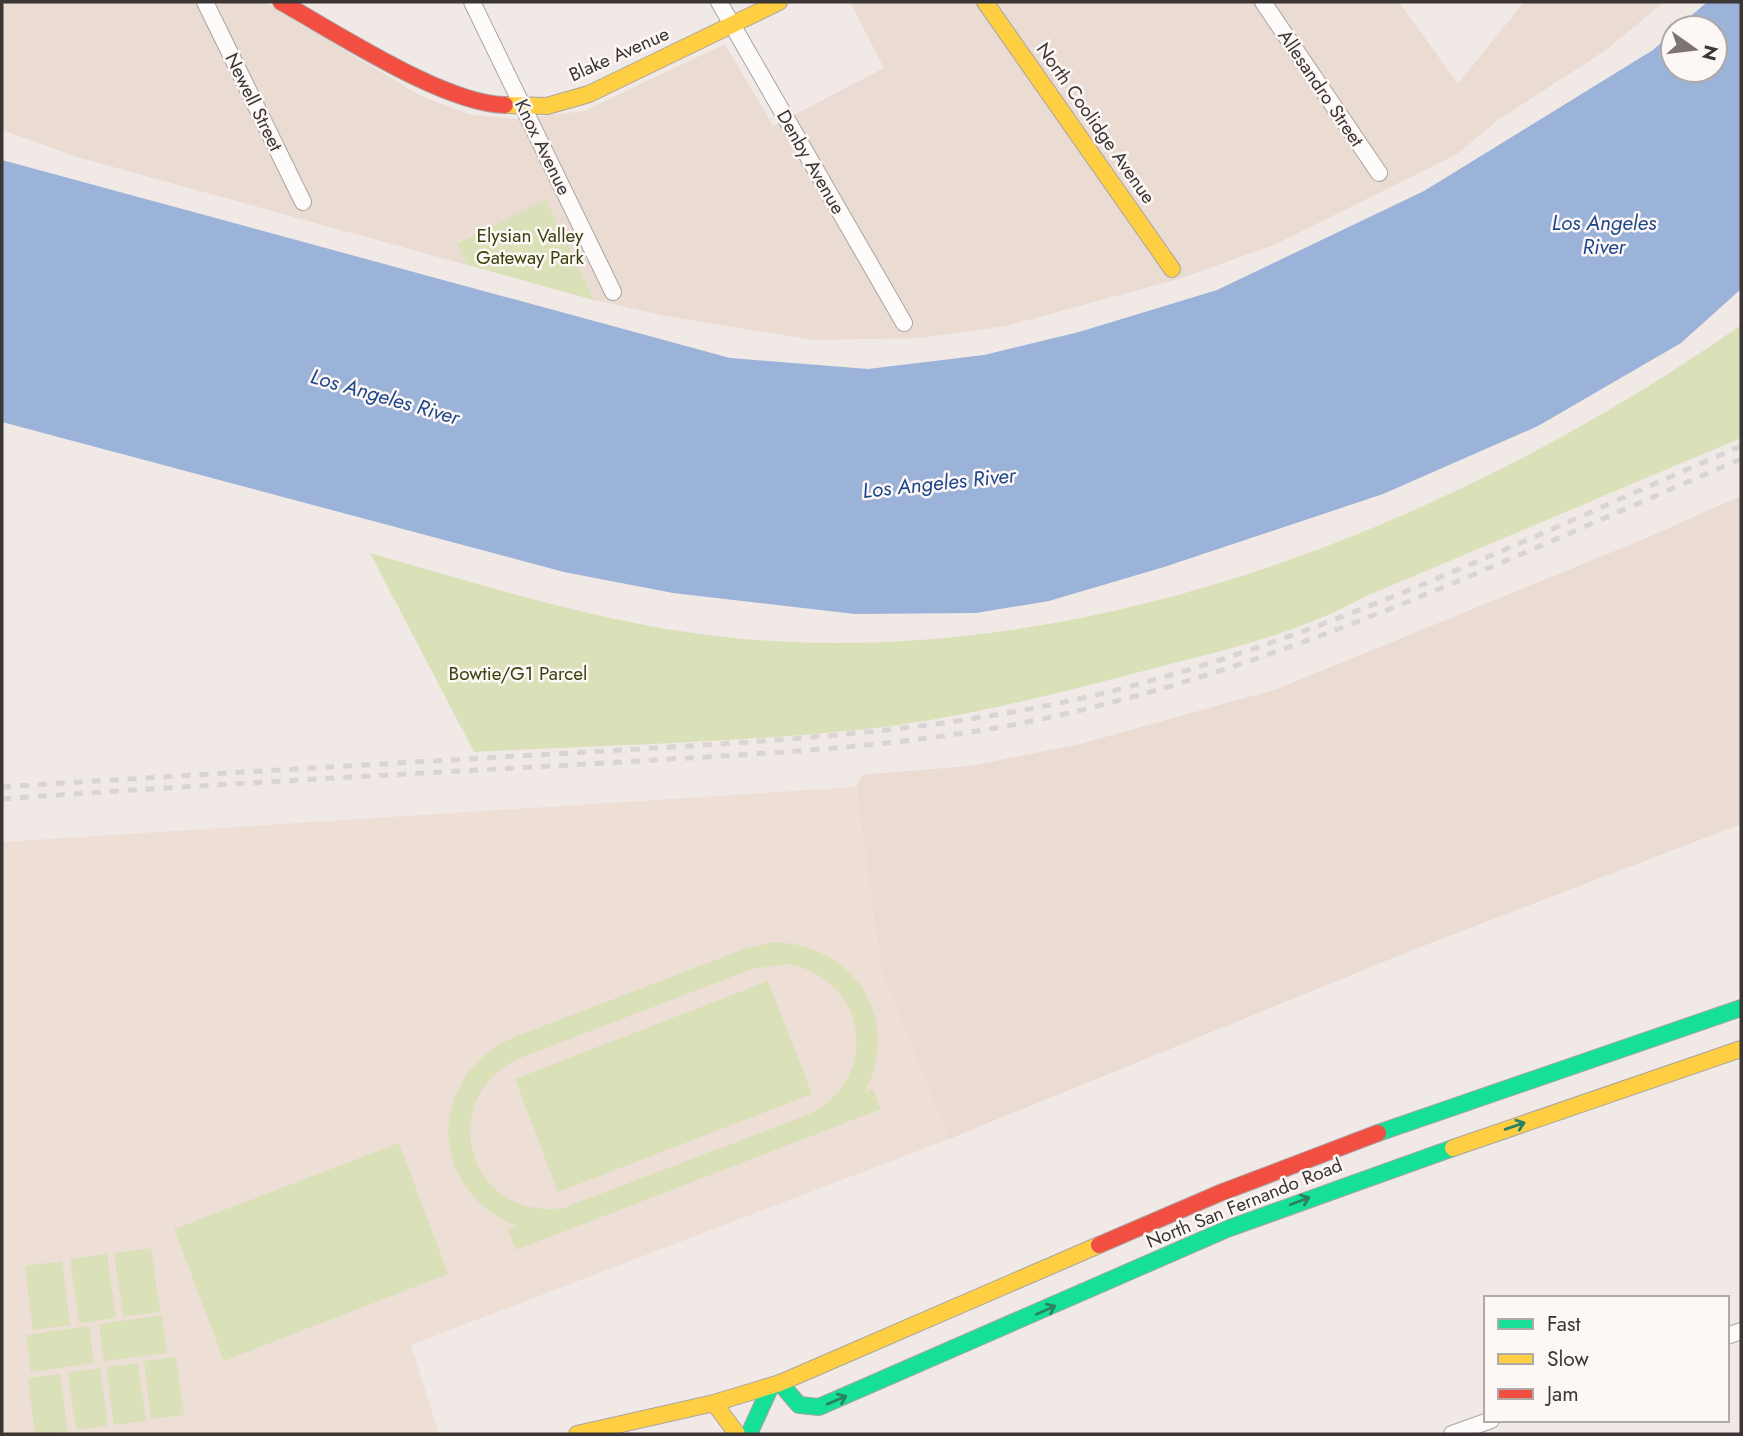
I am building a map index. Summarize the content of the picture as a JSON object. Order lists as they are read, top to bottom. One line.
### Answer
{"streets":{"street":["Blake Avenue","Allesandro Street","Newell Street","North Coolidge Avenue","Knox Avenue","Denby Avenue","North San Fernando Road"]},"crossings":[["Blake Avenue","Knox Avenue"],["Blake Avenue","Denby Avenue"]],"water":["Los Angeles River"],"parks":["Elysian Valley Gateway Park","Bowtie/G1 Parcel"],"legend":["Fast","Slow","Jam"],"north":"right"}
